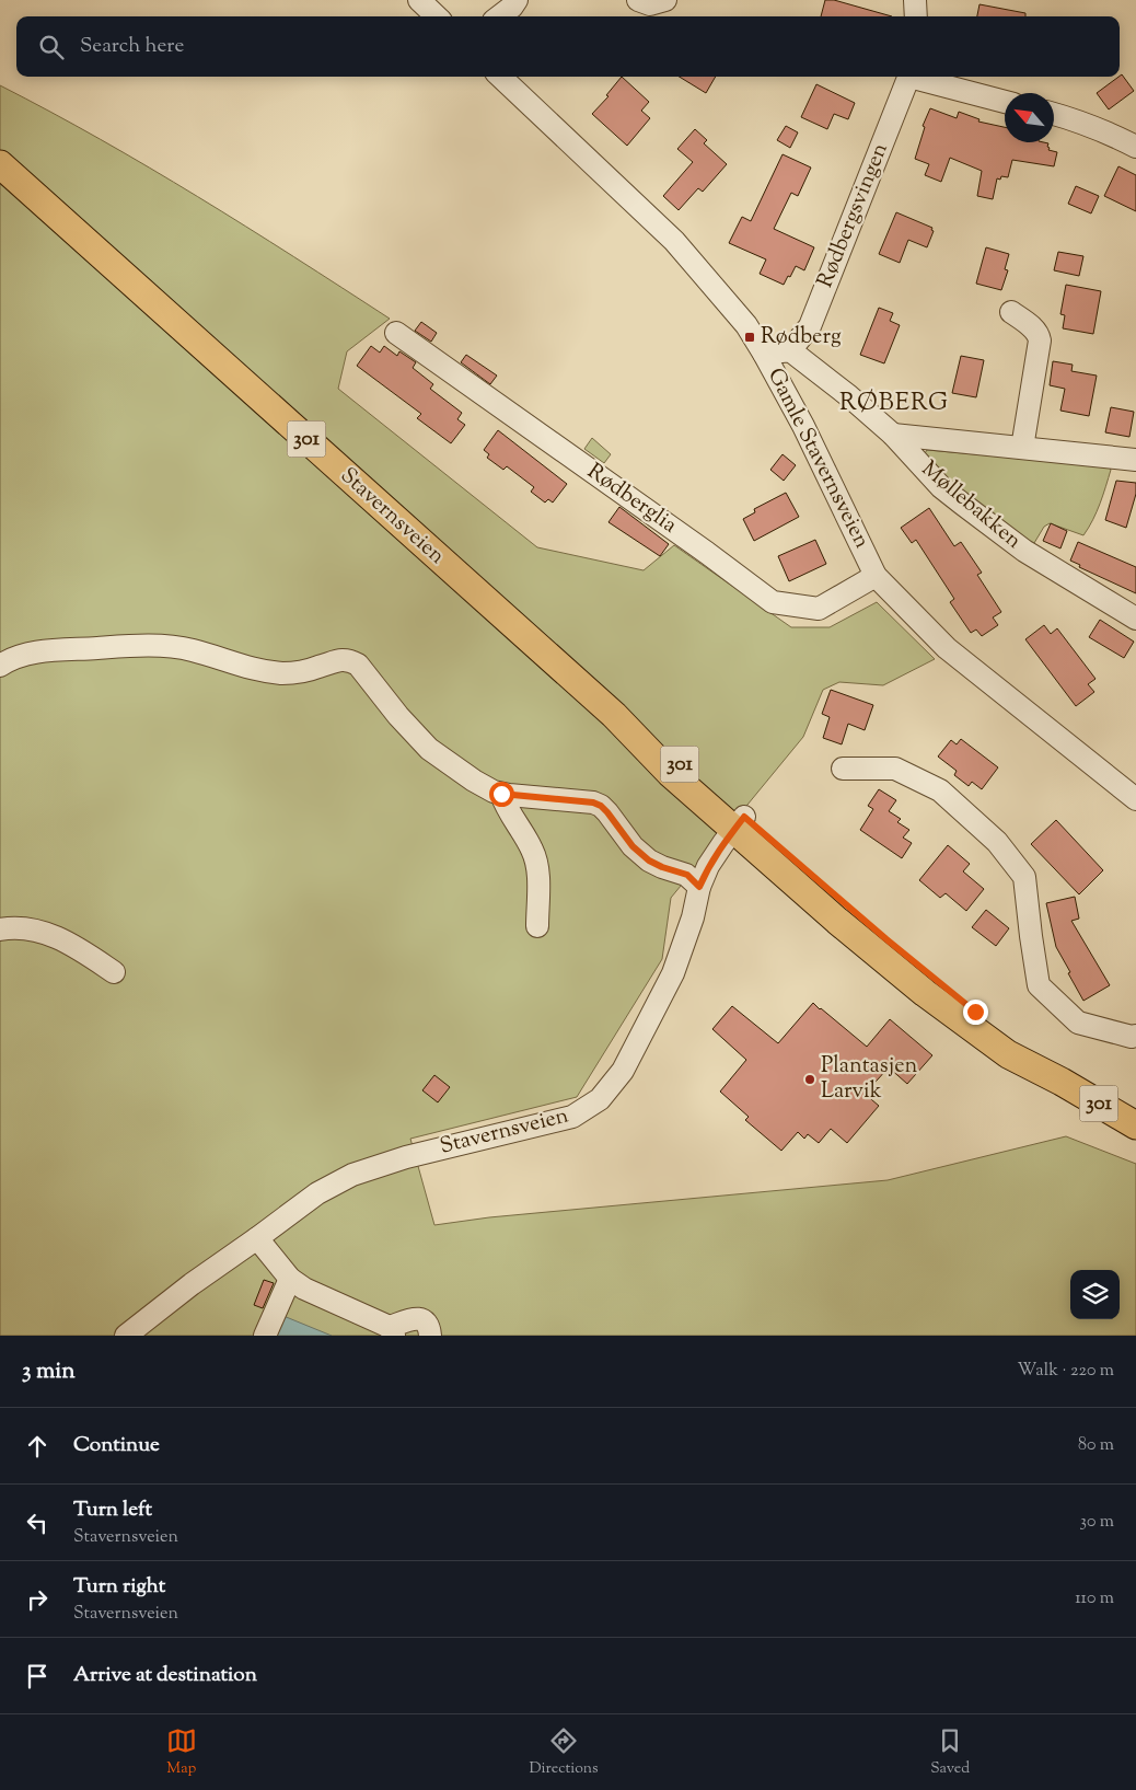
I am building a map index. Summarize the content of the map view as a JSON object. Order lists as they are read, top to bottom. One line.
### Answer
{"streets":{"main road":["301","Stavernsveien"],"street":["Rødbergsvingen","Gamle Stavernsveien","Rødberglia","Møllebakken"]},"crossings":[["Rødbergsvingen","Møllebakken"],["Gamle Stavernsveien","Rødberglia"]],"districts":["RØBERG"],"places":{"transit":["Rødberg"],"other":["Plantasjen Larvik"]},"north":"top left","page":{"search":"Search here","heading":["3 min","Walk · 220 m"],"list":[["Continue","80 m"],["Turn left","Stavernsveien","30 m"],["Turn right","Stavernsveien","110 m"],"Arrive at destination"],"nav":["Map","Directions","Saved"]}}
